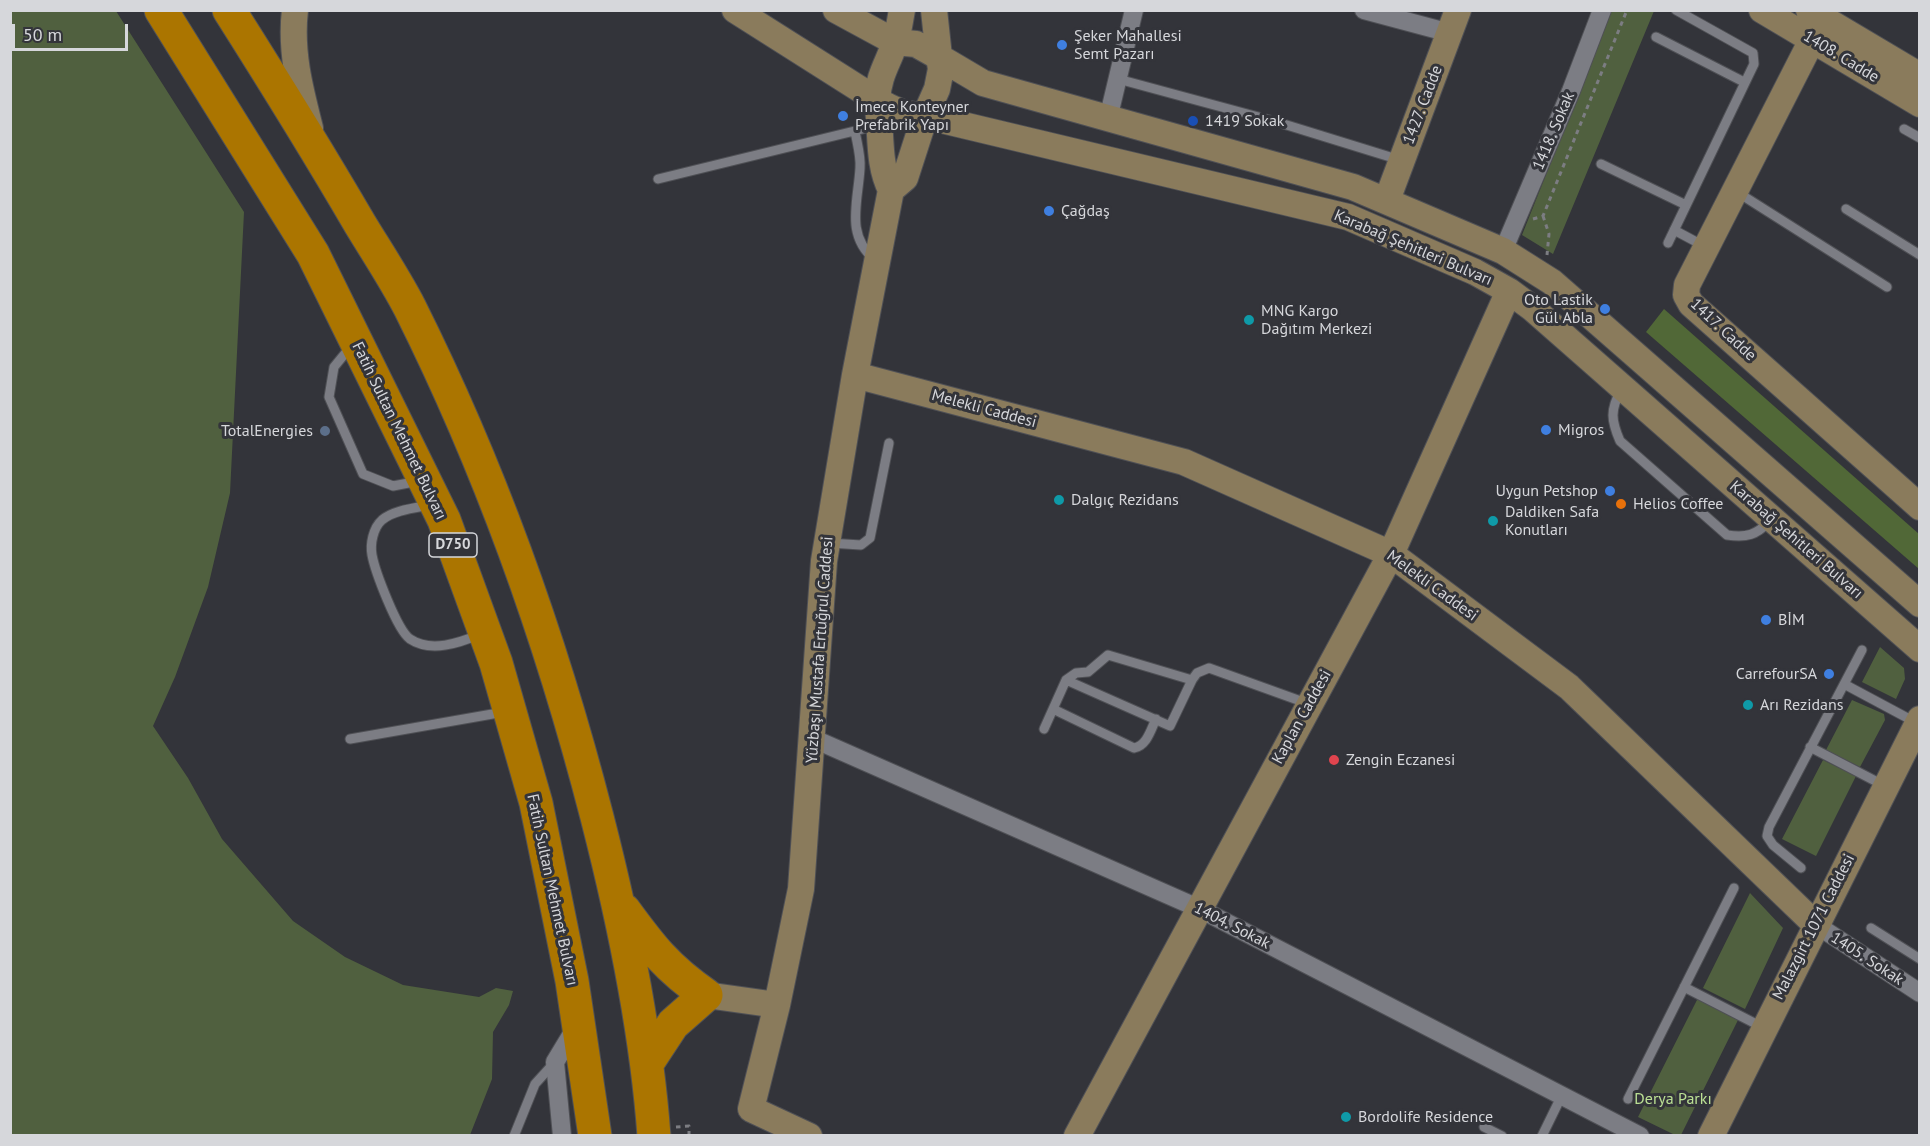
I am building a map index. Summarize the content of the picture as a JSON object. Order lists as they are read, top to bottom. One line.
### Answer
{"streets":{"highway":["Fatih Sultan Mehmet Bulvarı","D750"],"street":["1408. Cadde","1427. Cadde","1418. Sokak","Karabağ Şehitleri Bulvarı","1417. Cadde","Melekli Caddesi","Yüzbaşı Mustafa Ertuğrul Caddesi","Kaplan Caddesi","1404. Sokak","Malazgirt 1071 Caddesi","1405. Sokak"]},"crossings":[["1408. Cadde","1417. Cadde"],["1427. Cadde","Karabağ Şehitleri Bulvarı"],["1418. Sokak","Karabağ Şehitleri Bulvarı"],["Karabağ Şehitleri Bulvarı","Yüzbaşı Mustafa Ertuğrul Caddesi"],["Karabağ Şehitleri Bulvarı","Kaplan Caddesi"],["Melekli Caddesi","Yüzbaşı Mustafa Ertuğrul Caddesi"],["Melekli Caddesi","Kaplan Caddesi"],["Melekli Caddesi","Malazgirt 1071 Caddesi"],["Melekli Caddesi","1405. Sokak"],["Yüzbaşı Mustafa Ertuğrul Caddesi","1404. Sokak"],["Kaplan Caddesi","1404. Sokak"],["Malazgirt 1071 Caddesi","1405. Sokak"]],"parks":["Derya Parkı"],"places":["Şeker Mahallesi Semt Pazarı","İmece Konteyner Prefabrik Yapı","1419 Sokak","Çağdaş","Oto Lastik Gül Abla","MNG Kargo Dağıtım Merkezi","Migros","TotalEnergies","Uygun Petshop","Dalgıç Rezidans","Helios Coffee","Daldiken Safa Konutları","BİM","CarrefourSA","Arı Rezidans","Zengin Eczanesi","Bordolife Residence"],"scale_bar":"50 m"}
